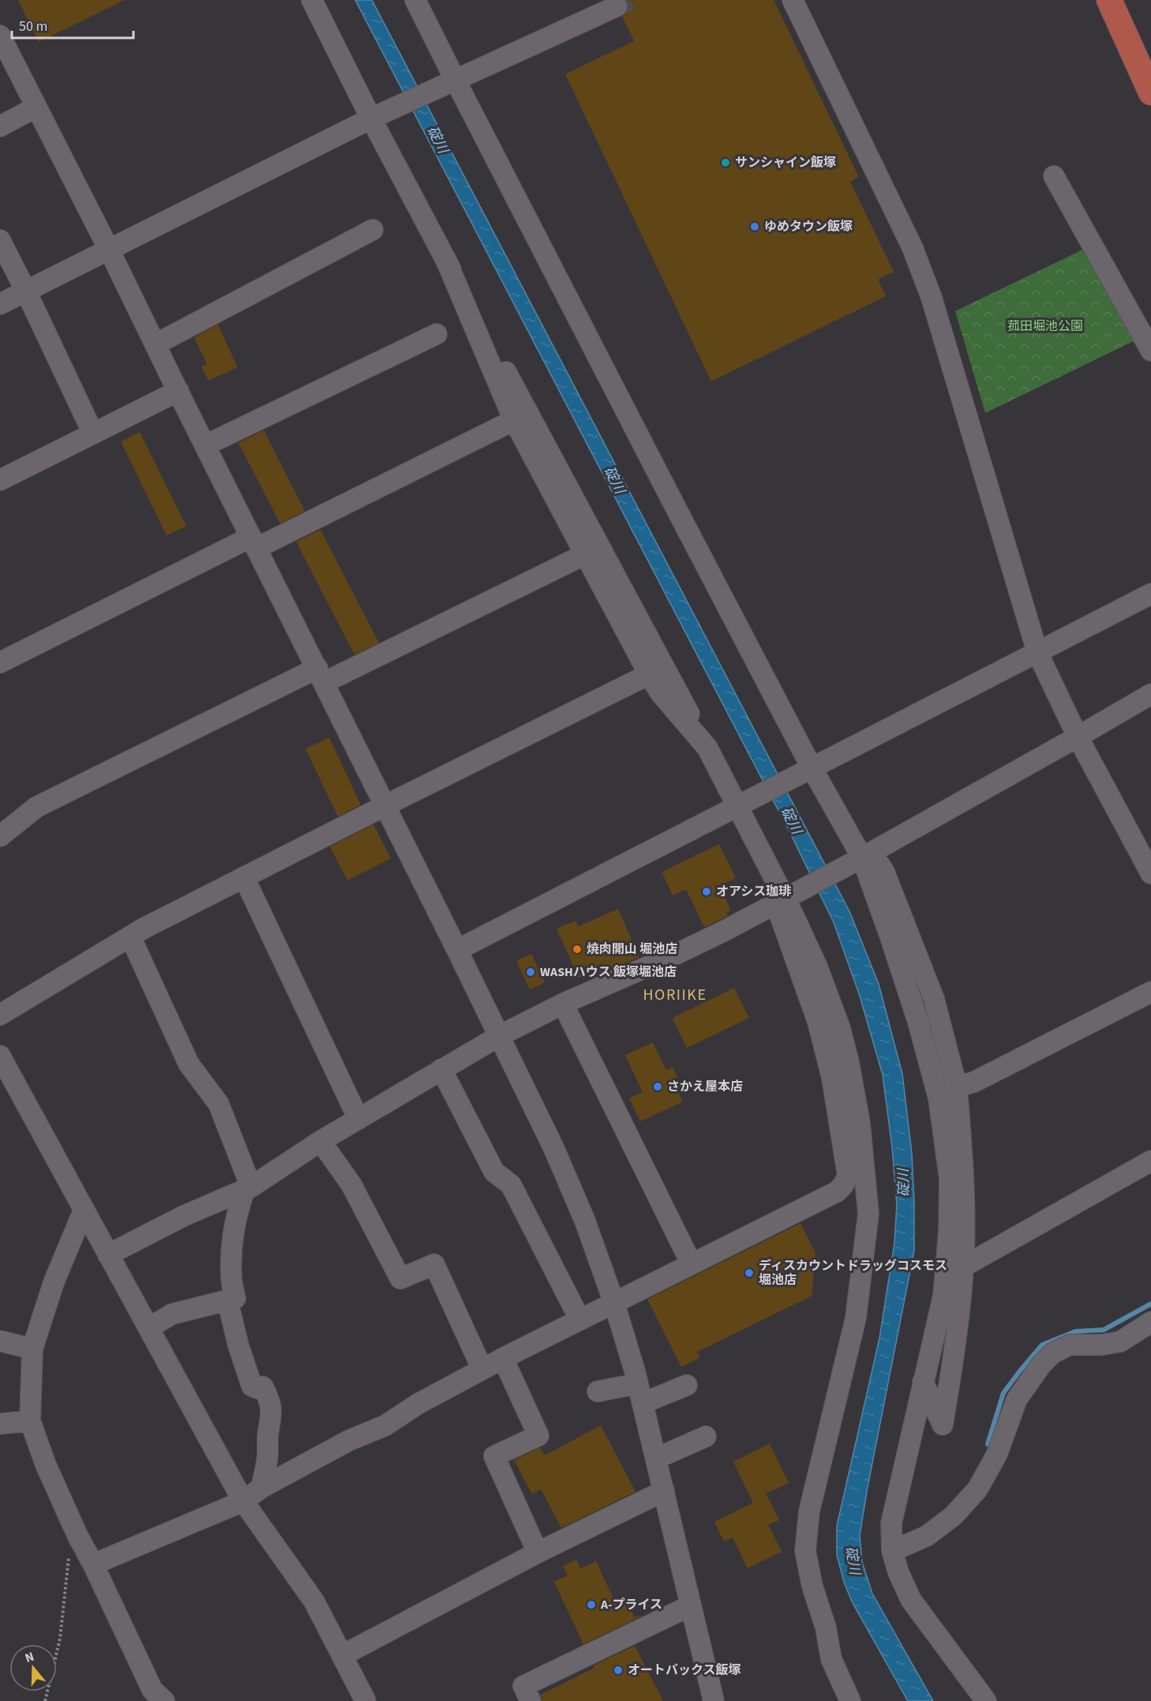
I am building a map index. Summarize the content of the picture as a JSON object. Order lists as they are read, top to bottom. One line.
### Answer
{"districts":["HORIIKE"],"water":["碇川"],"parks":["菰田堀池公園"],"places":["サンシャイン飯塚","ゆめタウン飯塚","オアシス珈琲","焼肉開山 堀池店","WASHハウス 飯塚堀池店","さかえ屋本店","ディスカウントドラッグコスモス 堀池店","A-プライス","オートバックス飯塚"],"scale_bar":"50 m","north":"top"}
